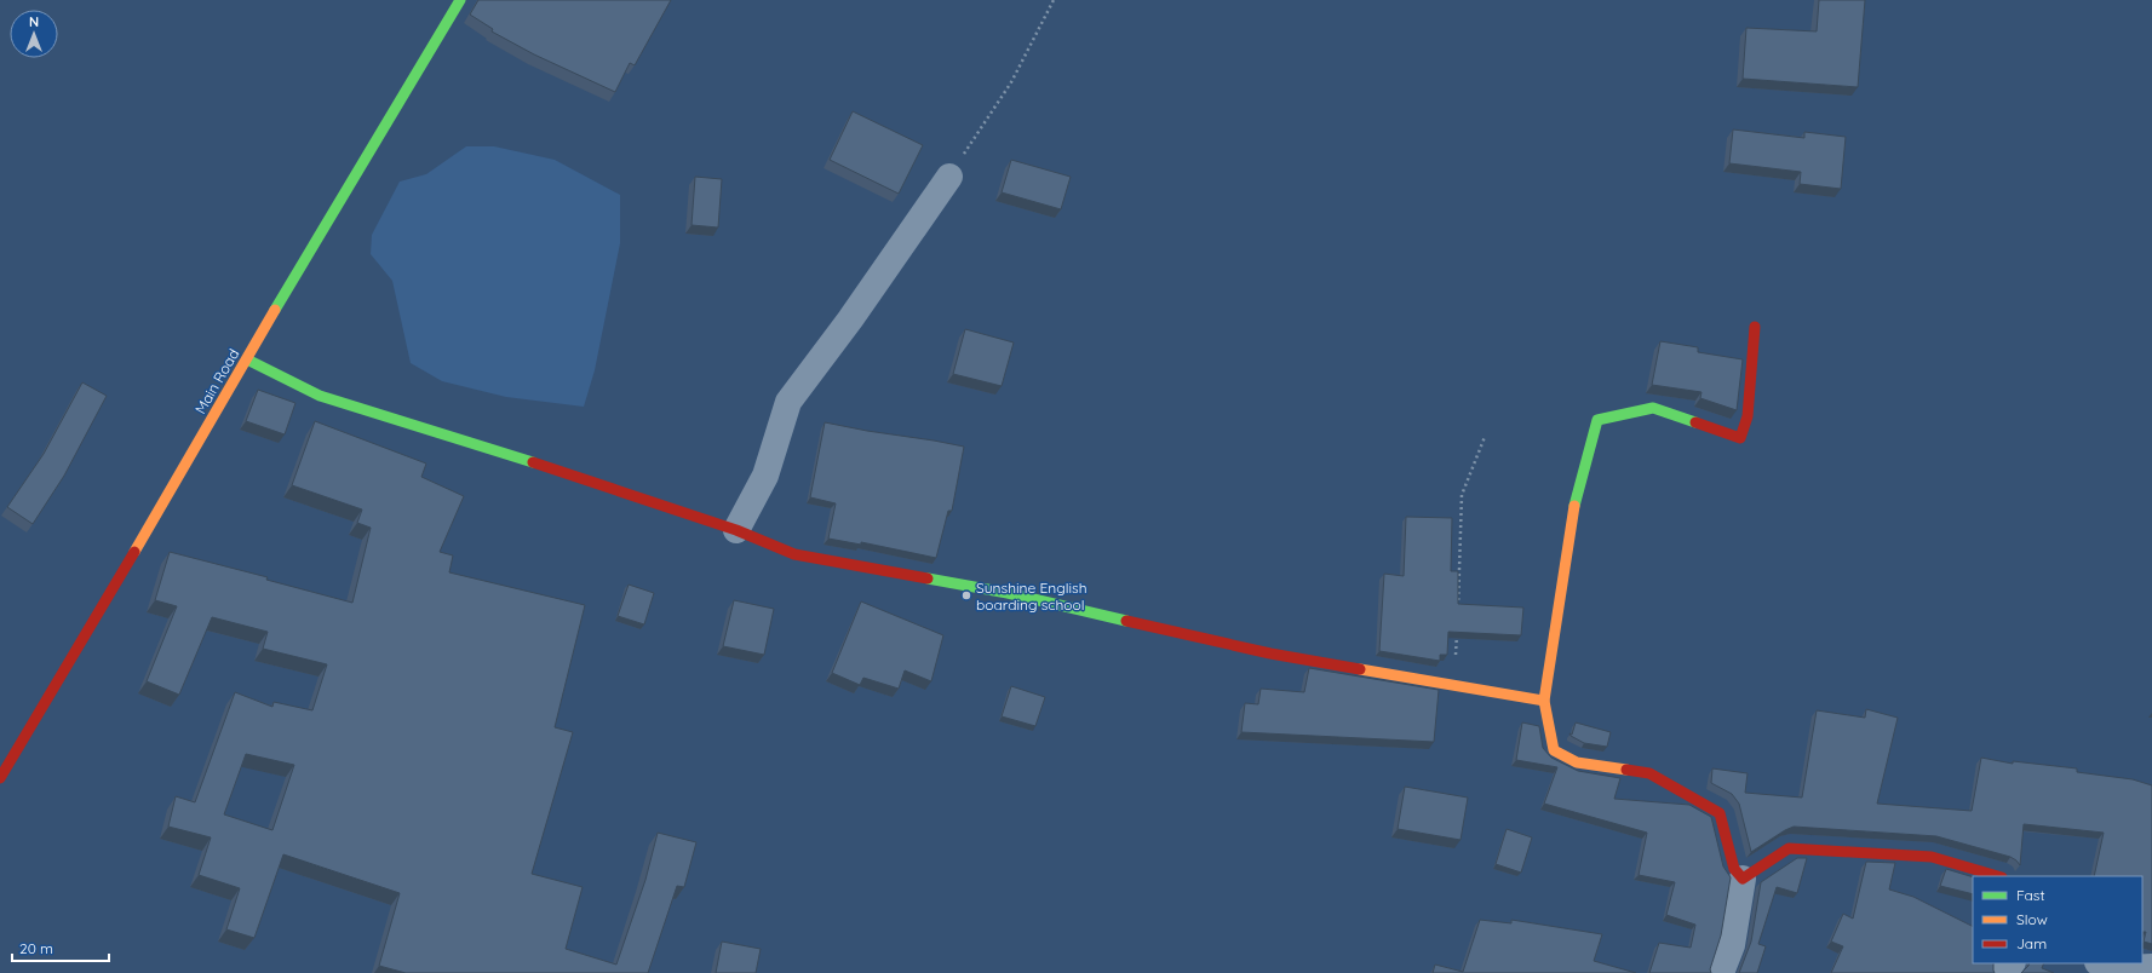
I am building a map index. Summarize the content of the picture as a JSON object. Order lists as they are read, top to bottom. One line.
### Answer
{"streets":{"street":["Main Road"]},"places":["Sunshine English boarding school"],"legend":["Fast","Slow","Jam"],"scale_bar":"20 m","north":"top"}
